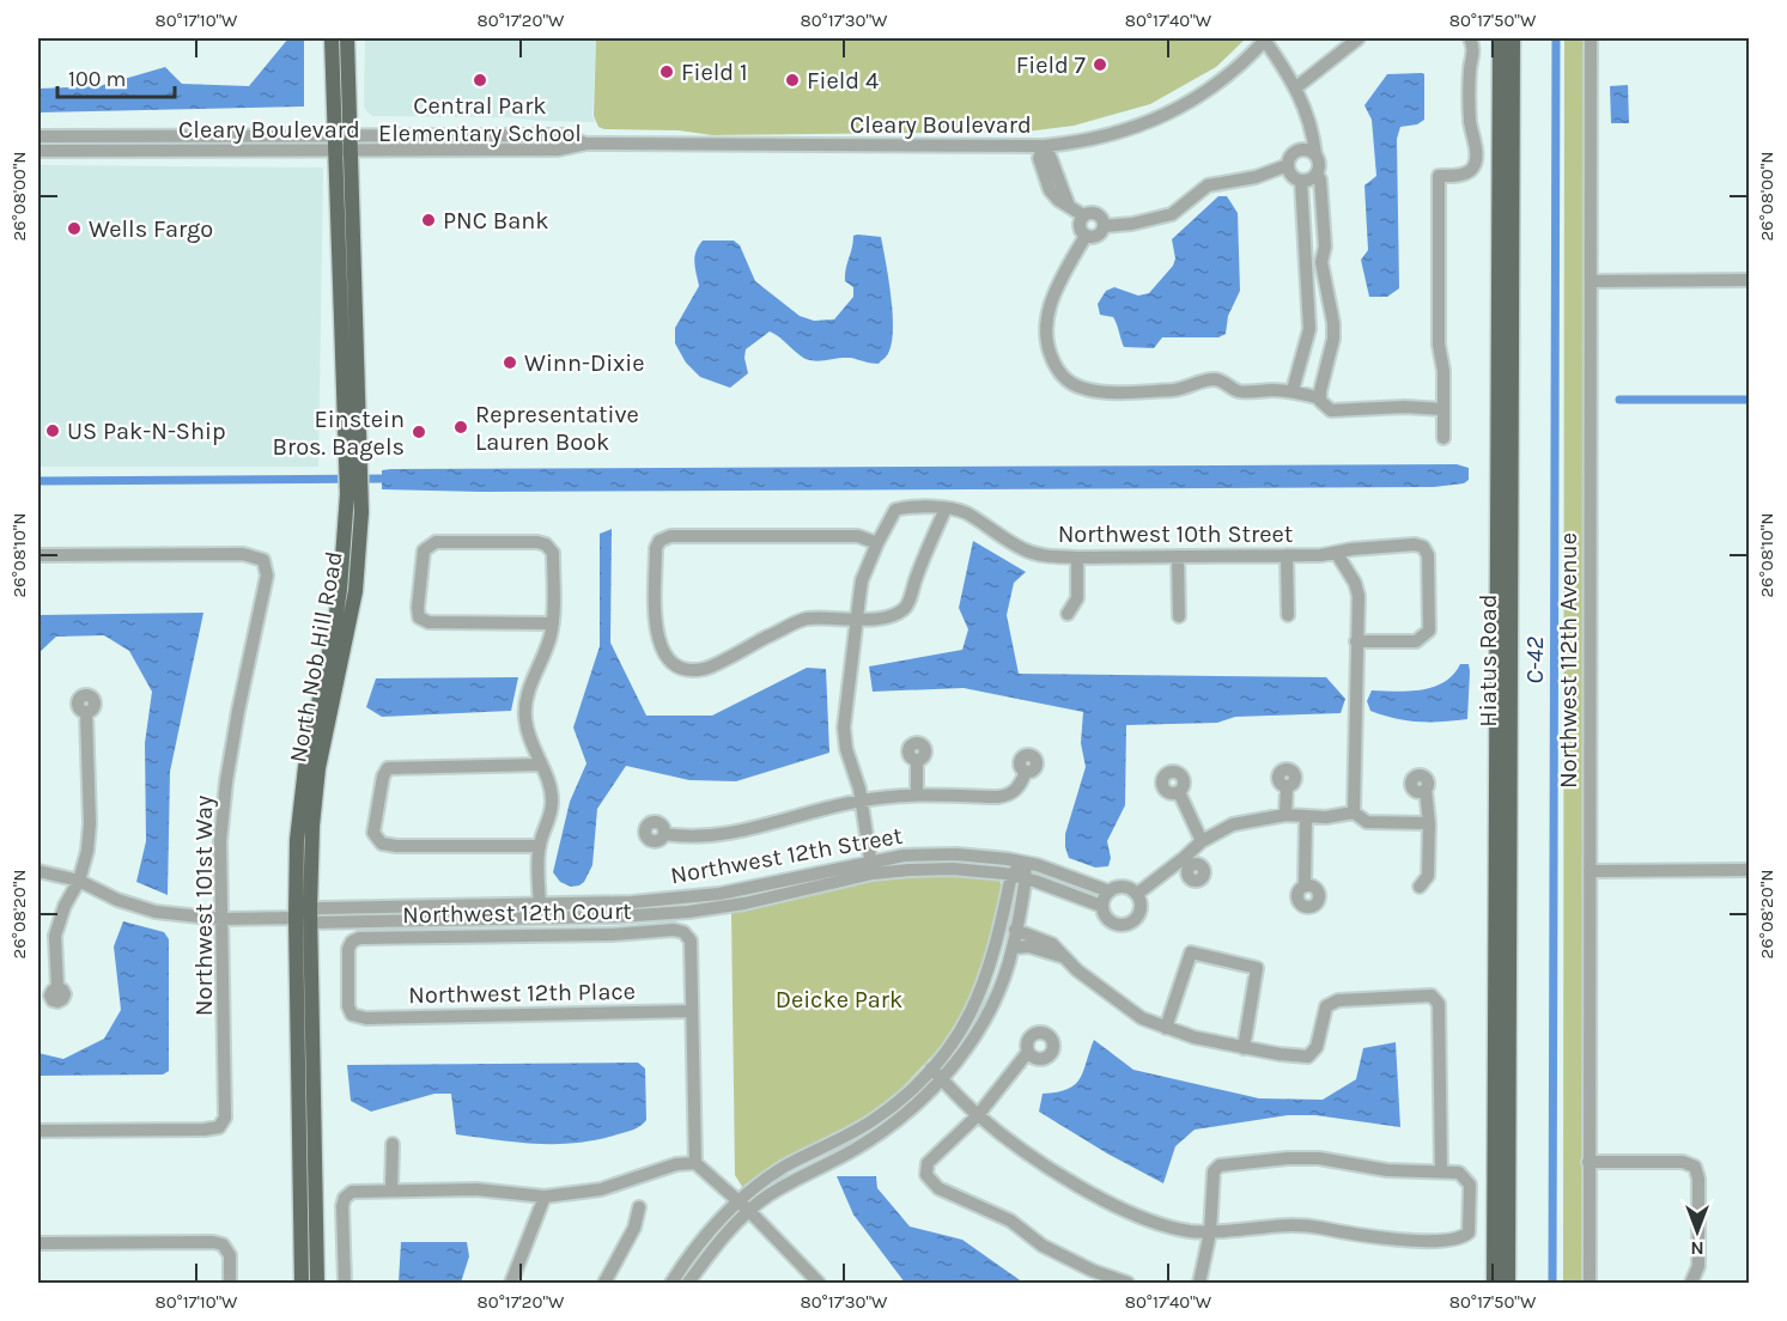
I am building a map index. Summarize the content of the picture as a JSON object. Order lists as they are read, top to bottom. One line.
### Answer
{"streets":{"main road":["North Nob Hill Road","Hiatus Road"],"street":["Cleary Boulevard","Northwest 10th Street","Northwest 112th Avenue","Northwest 12th Street","Northwest 101st Way","Northwest 12th Court","Northwest 12th Place"]},"crossings":[["Cleary Boulevard","North Nob Hill Road"],["North Nob Hill Road","Northwest 12th Street"],["Northwest 12th Street","Northwest 101st Way"],["Northwest 12th Court","Northwest 12th Place"]],"water":["C-42"],"parks":["Deicke Park"],"places":["Field 7","Field 1","Central Park Elementary School","Field 4","PNC Bank","Wells Fargo","Winn-Dixie","Representative Lauren Book","US Pak-N-Ship","Einstein Bros. Bagels"],"scale_bar":"100 m","north":"bottom","coordinates":["80°17'10\"W","80°17'20\"W","80°17'30\"W","80°17'40\"W","80°17'50\"W","26°08'00\"N","26°08'10\"N","26°08'20\"N"]}
